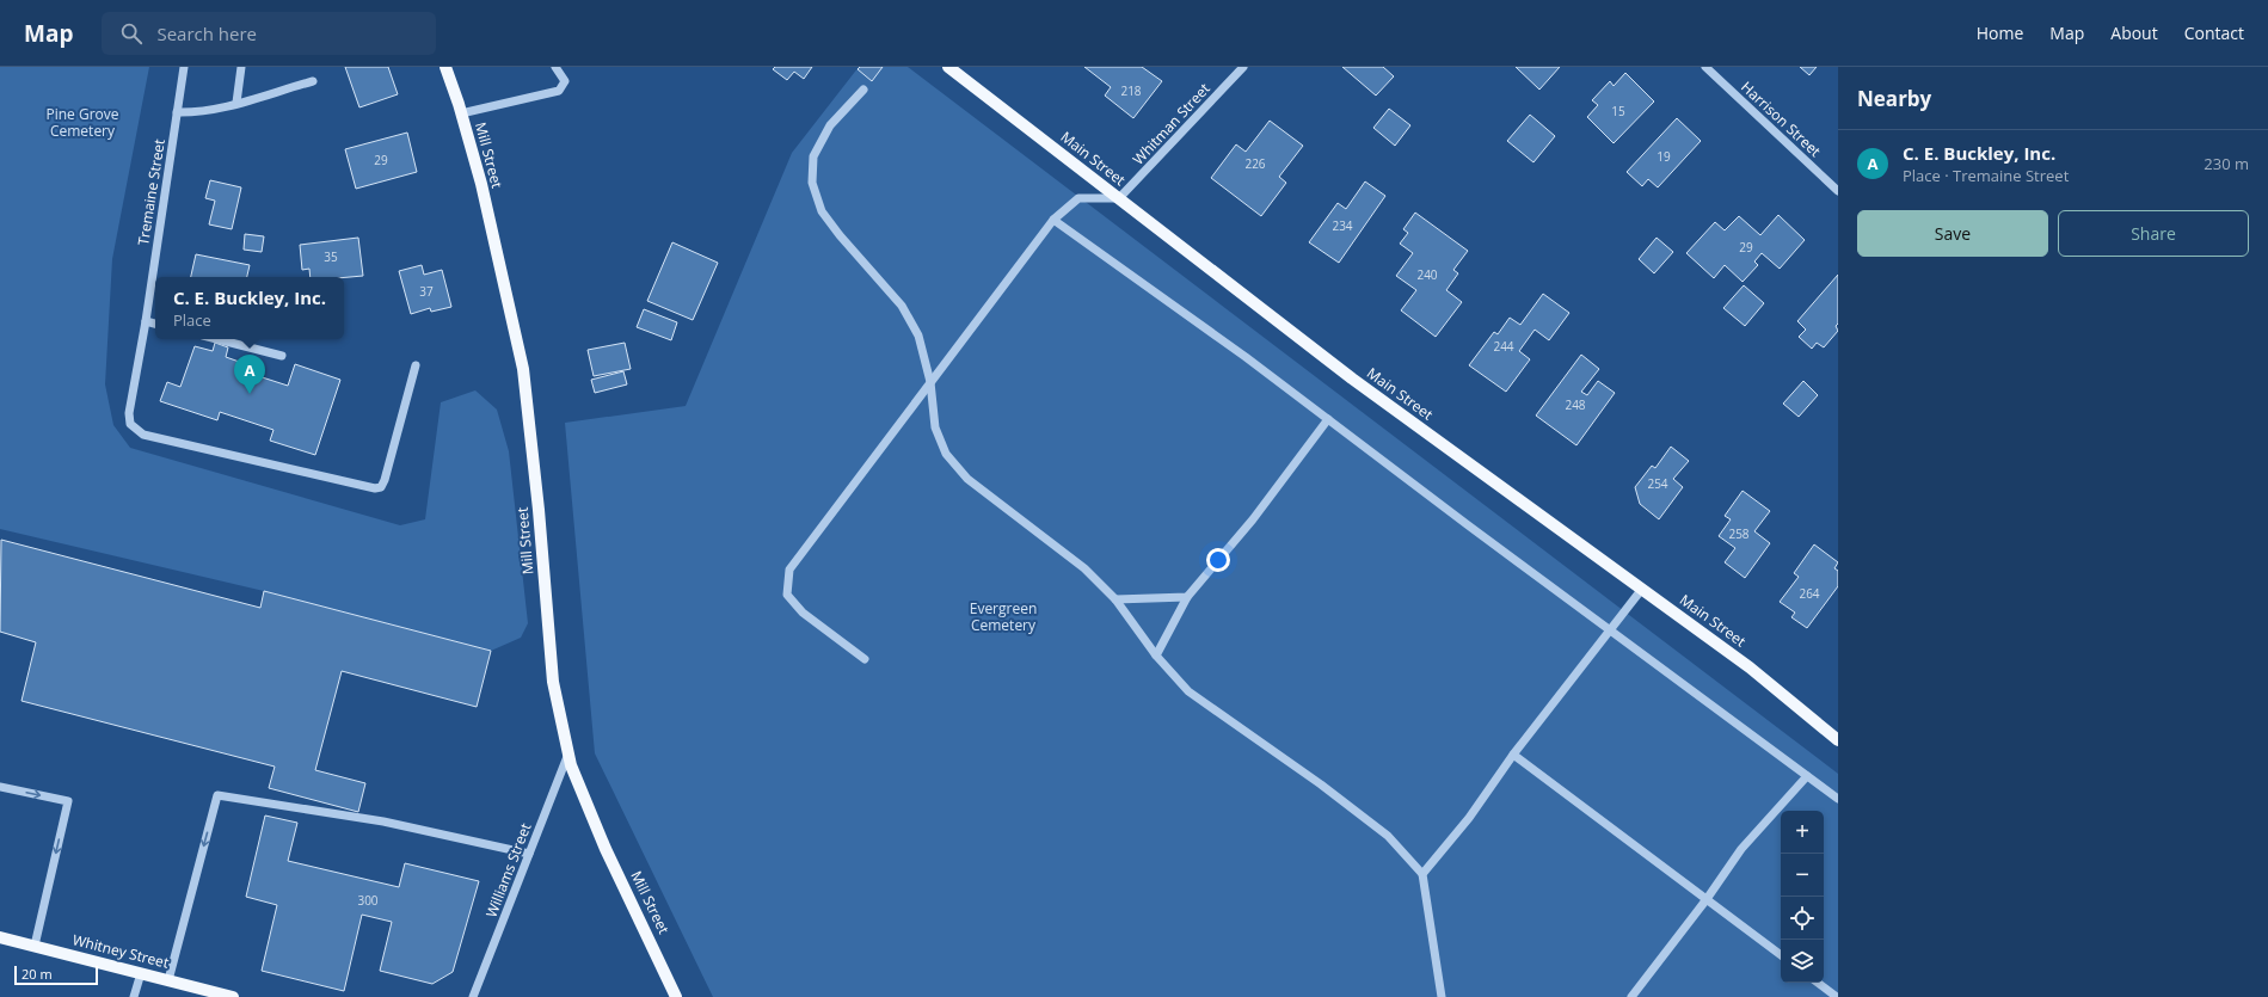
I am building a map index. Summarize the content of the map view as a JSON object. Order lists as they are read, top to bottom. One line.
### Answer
{"streets":{"main road":["Mill Street","Main Street","Whitney Street"],"street":["Harrison Street","Whitman Street","Tremaine Street","Williams Street"]},"crossings":[["Whitman Street","Main Street"],["Mill Street","Williams Street"]],"parks":["Pine Grove Cemetery","Evergreen Cemetery"],"house_numbers":["218","15","19","29","226","234","29","35","240","37","244","248","254","258","264","300"],"scale_bar":"20 m","page":{"header":"Map","search":"Search here","nav":["Home","Map","About","Contact"],"heading":"Nearby","list":[{"mark":"A","name":"C. E. Buckley, Inc.","note":"Place · Tremaine Street","value":"230 m"}],"buttons":["Save","Share"],"popup":["C. E. Buckley, Inc.","Place"],"pins":"A","map_buttons":["+","−"],"scale":"20 m"}}
